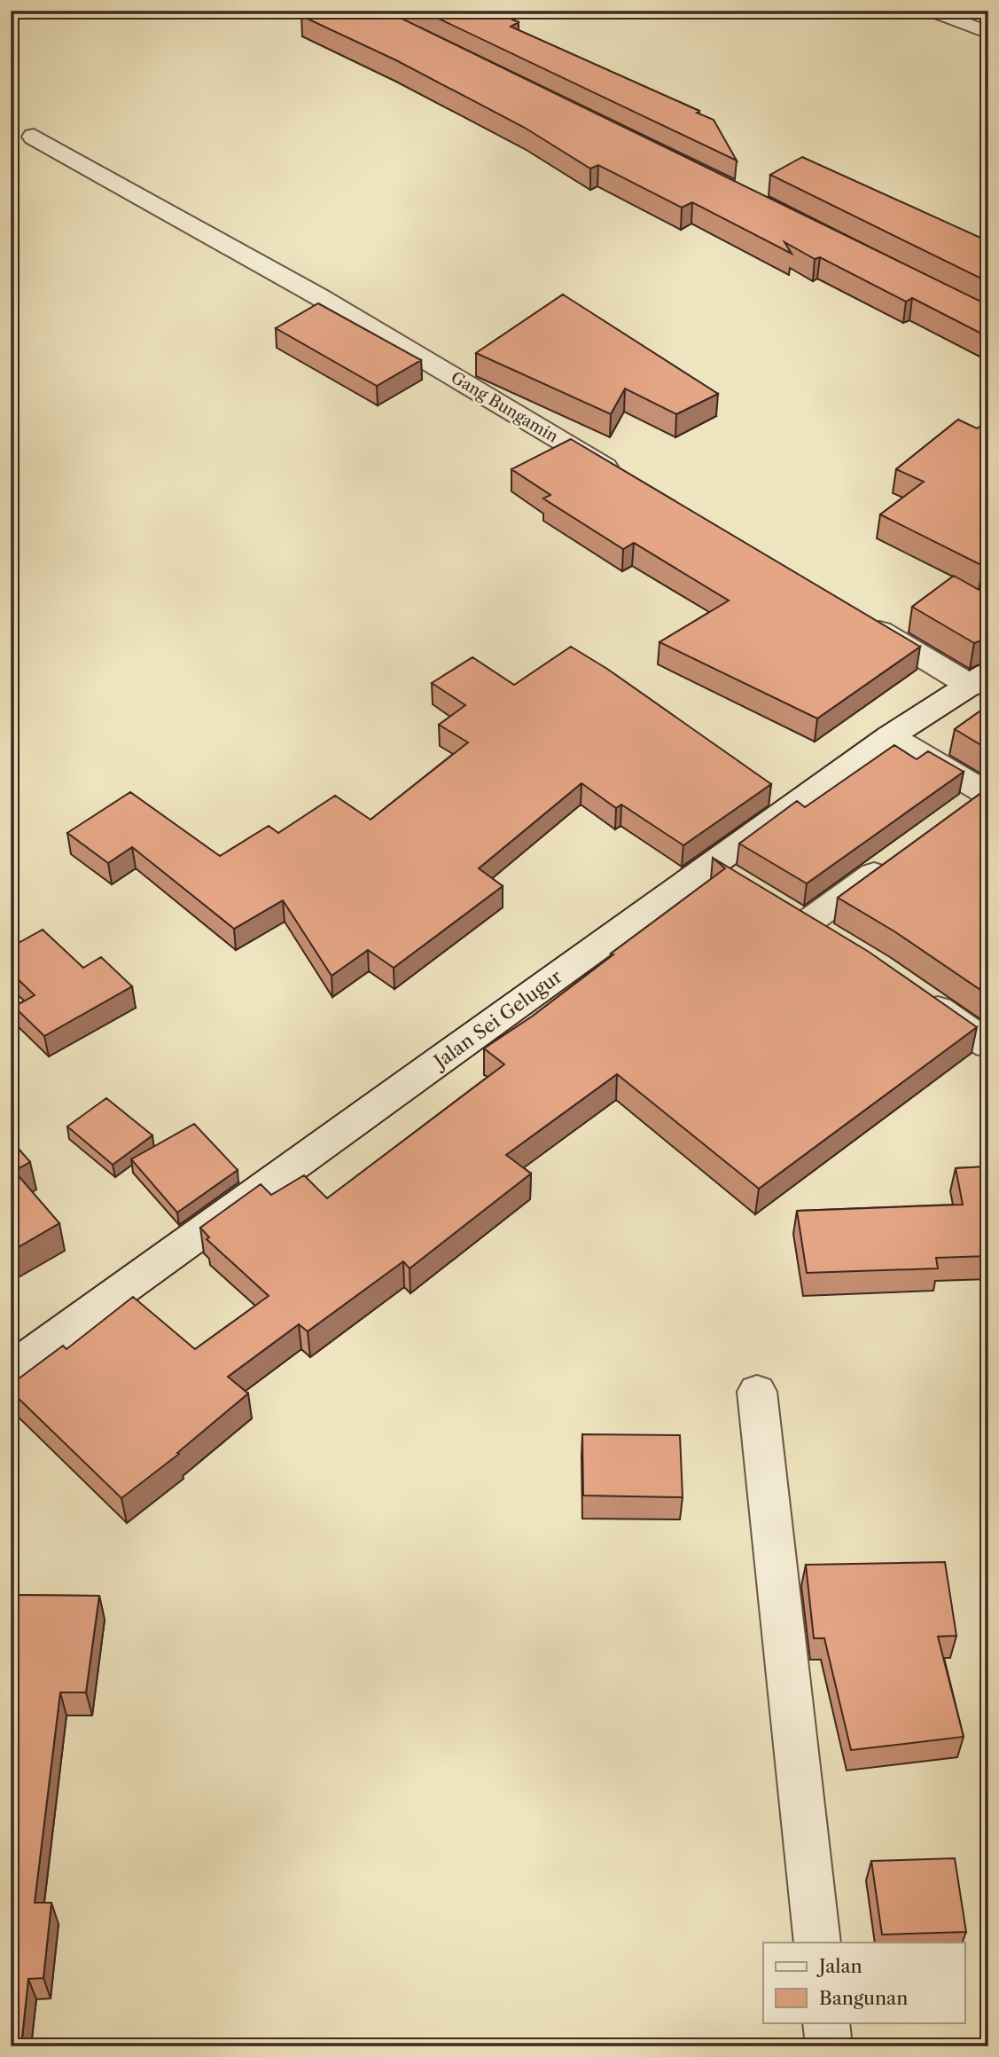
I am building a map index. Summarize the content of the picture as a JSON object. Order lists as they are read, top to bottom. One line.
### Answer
{"streets":{"street":["Gang Bungamin","Jalan Sei Gelugur"]},"legend":["Jalan","Bangunan"]}
